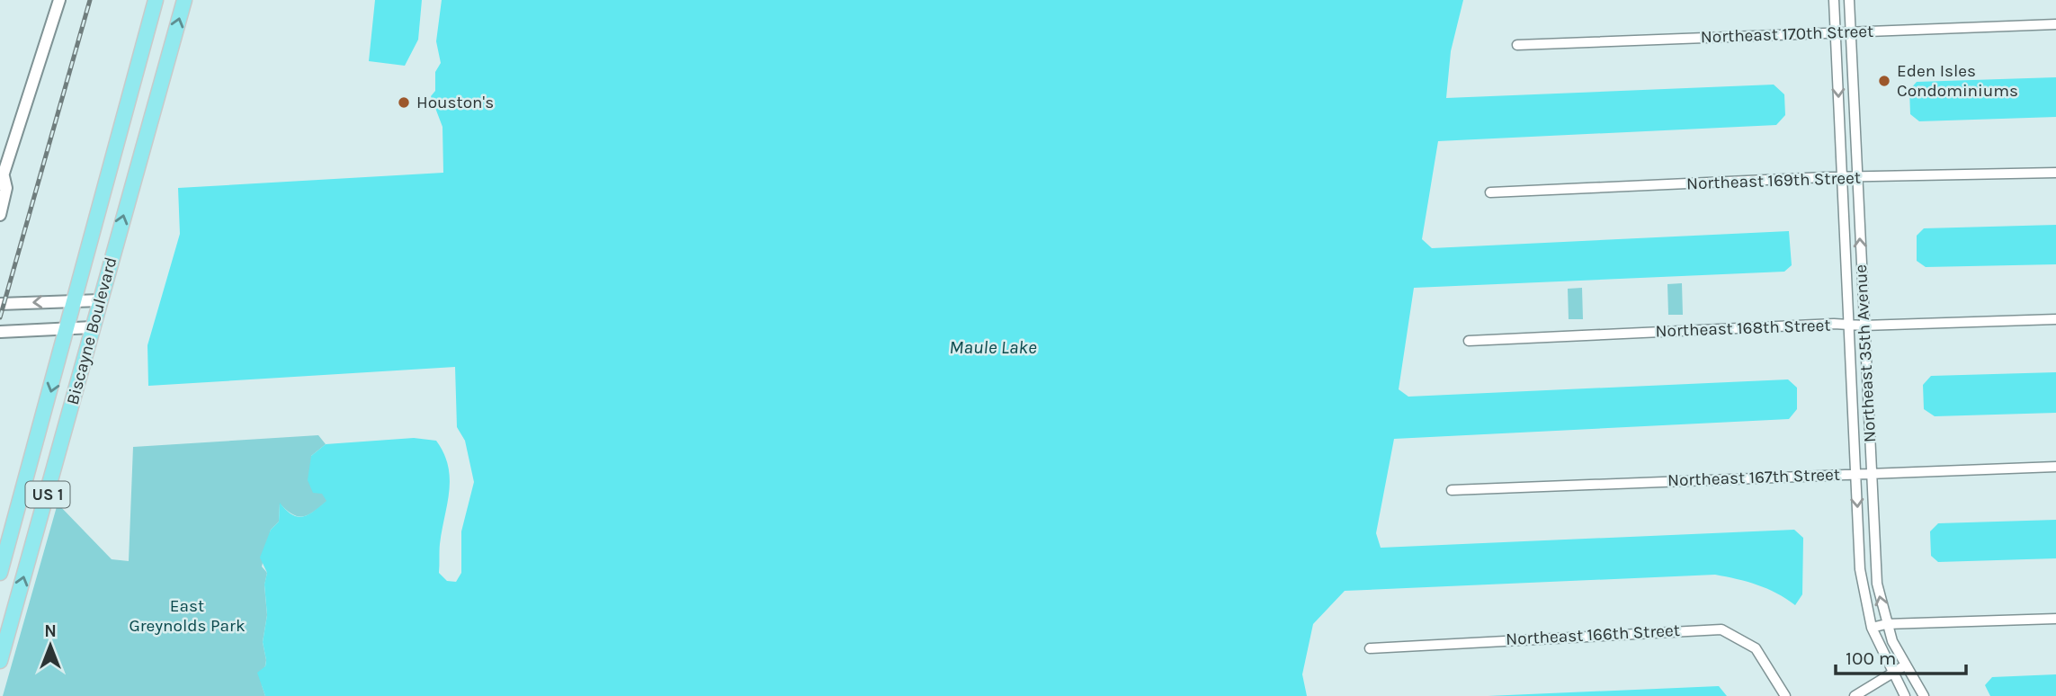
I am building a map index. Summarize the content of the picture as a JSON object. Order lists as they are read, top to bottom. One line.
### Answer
{"streets":{"main road":["Biscayne Boulevard","US 1"],"street":["Northeast 170th Street","Northeast 169th Street","Northeast 168th Street","Northeast 35th Avenue","Northeast 167th Street","Northeast 166th Street"]},"crossings":[["Northeast 170th Street","Northeast 35th Avenue"],["Northeast 169th Street","Northeast 35th Avenue"],["Northeast 168th Street","Northeast 35th Avenue"],["Northeast 35th Avenue","Northeast 167th Street"]],"water":["Maule Lake"],"parks":["East Greynolds Park"],"places":["Eden Isles Condominiums","Houston's"],"scale_bar":"100 m","north":"top"}
